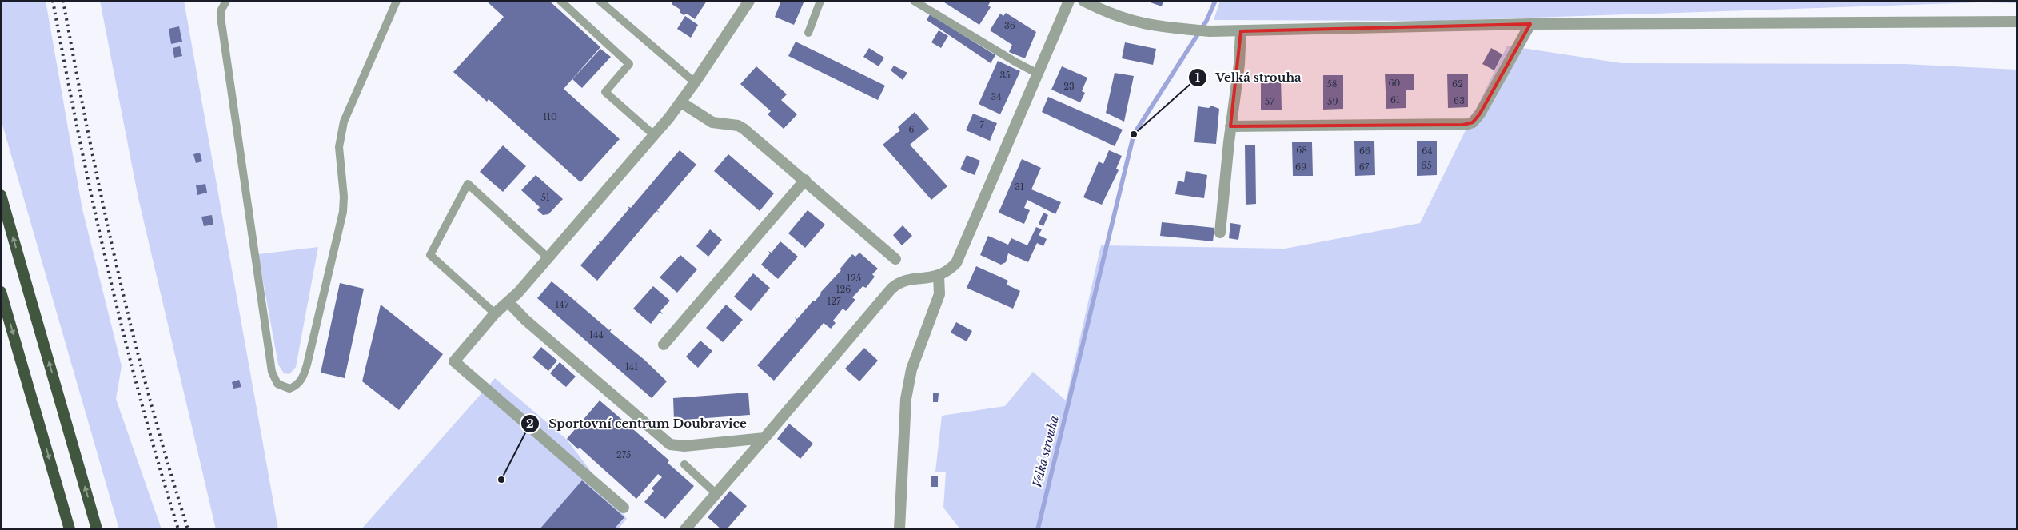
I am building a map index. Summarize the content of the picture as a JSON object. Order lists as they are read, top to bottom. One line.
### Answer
{"water":["Velká strouha"],"places":["Velká strouha","Sportovní centrum Doubravice"],"house_numbers":["36","35","60","58","62","23","34","61","63","57","59","110","7","6","68","66","64","65","69","67","31","51","125","126","127","147","144","141","275"]}
